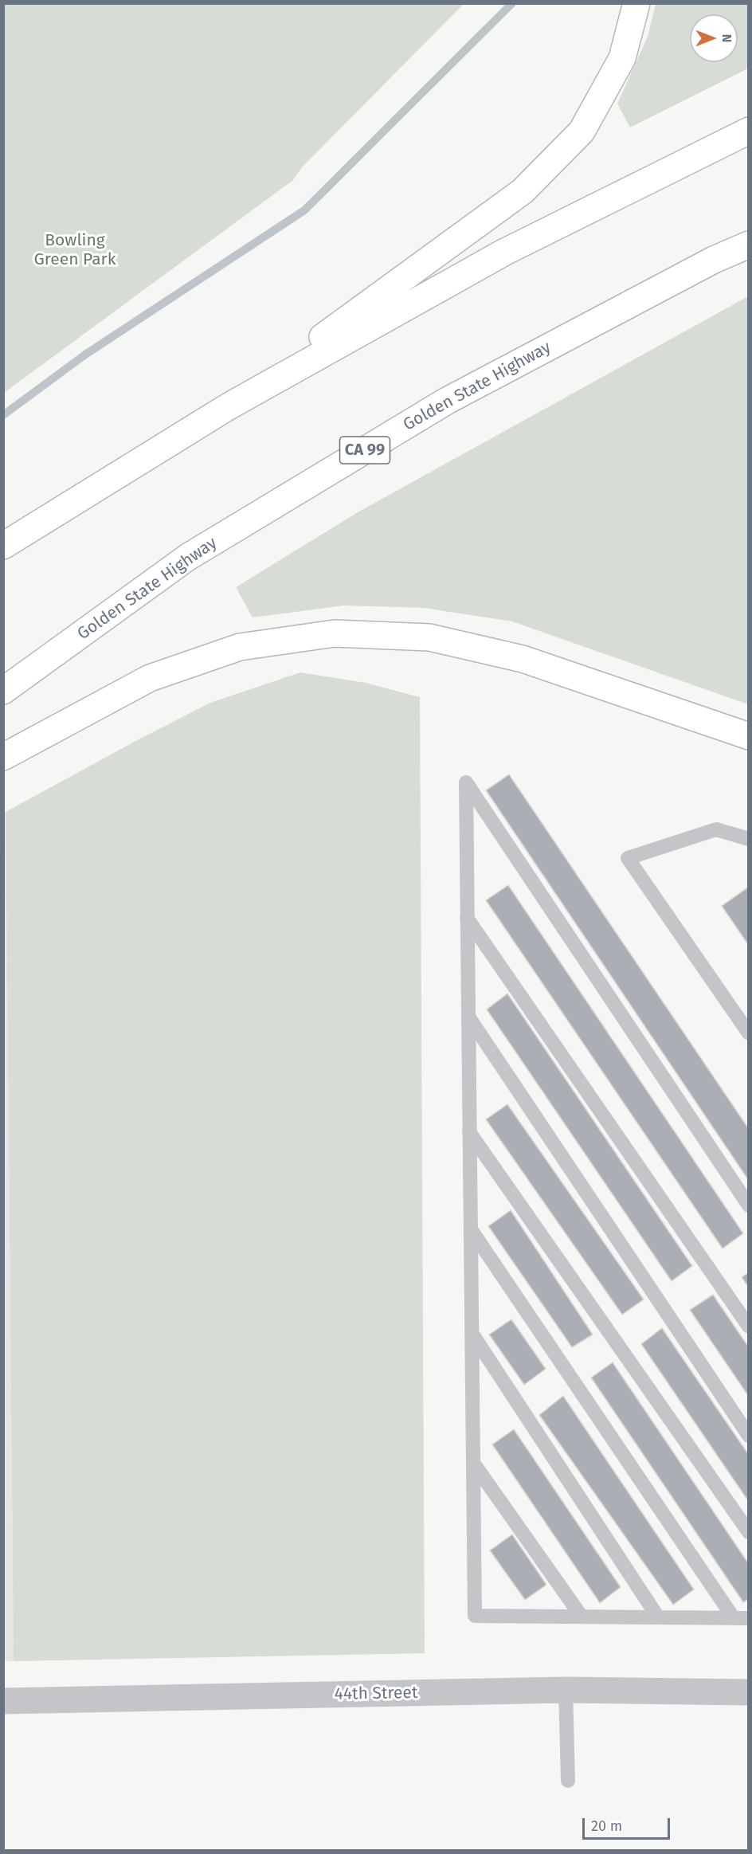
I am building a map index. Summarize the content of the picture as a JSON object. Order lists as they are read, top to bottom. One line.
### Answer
{"streets":{"highway":["Golden State Highway","CA 99"],"street":["44th Street"]},"parks":["Bowling Green Park"],"scale_bar":"20 m","north":"right"}
